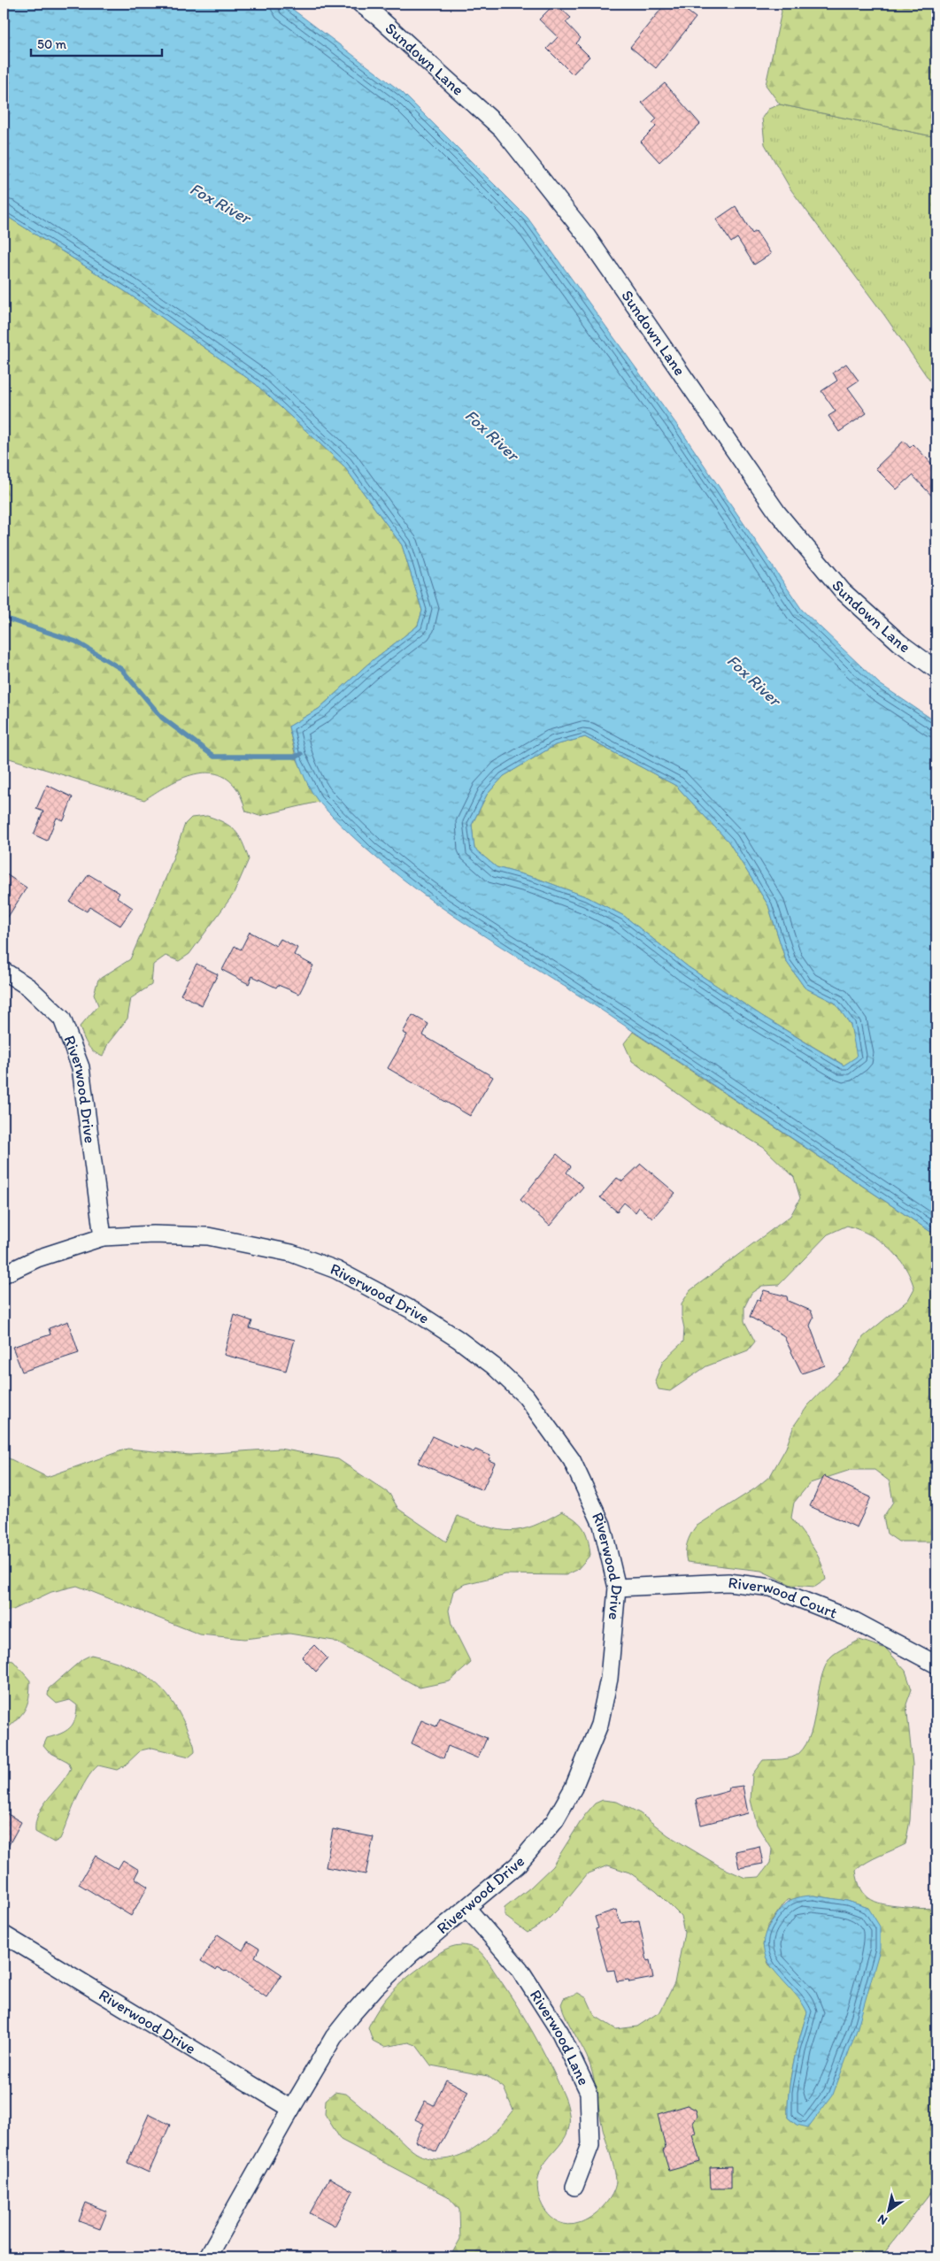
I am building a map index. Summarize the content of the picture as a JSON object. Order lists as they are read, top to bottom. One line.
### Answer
{"streets":{"street":["Sundown Lane","Riverwood Drive","Riverwood Court","Riverwood Lane"]},"crossings":[["Riverwood Drive","Riverwood Court"],["Riverwood Drive","Riverwood Lane"]],"water":["Fox River"],"scale_bar":"50 m","north":"bottom left"}
